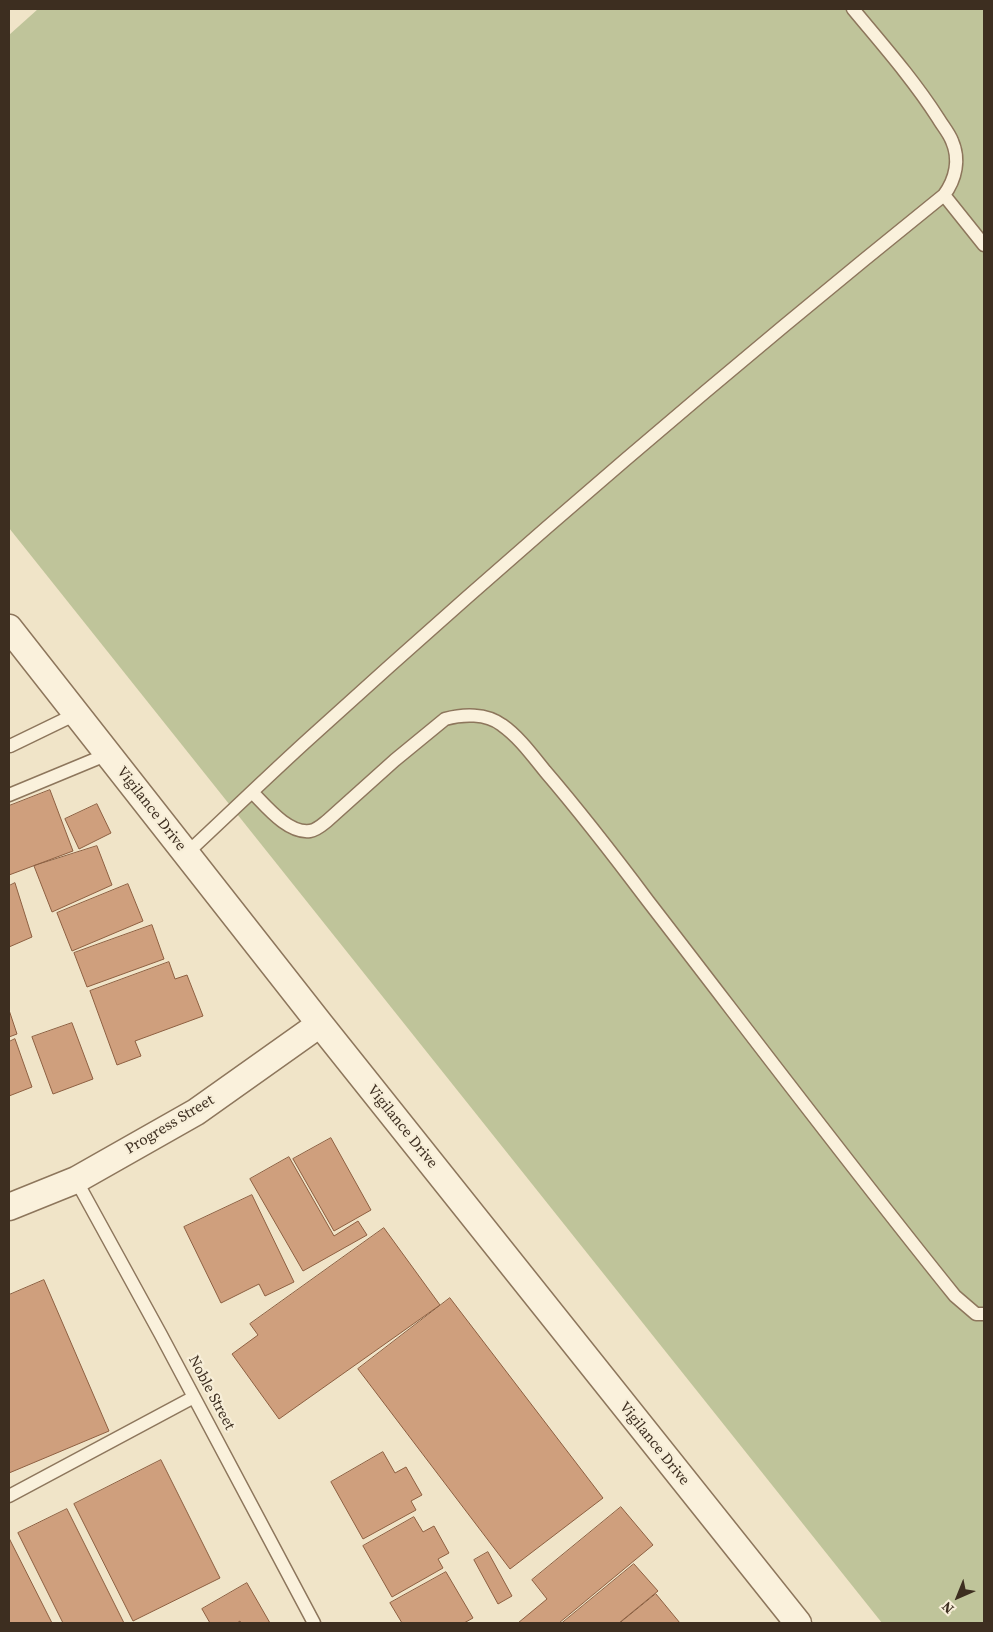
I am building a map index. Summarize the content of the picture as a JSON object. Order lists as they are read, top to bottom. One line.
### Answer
{"streets":{"street":["Vigilance Drive","Progress Street"],"lane":["Noble Street"]},"crossings":[["Vigilance Drive","Progress Street"],["Progress Street","Noble Street"]],"north":"bottom left"}
